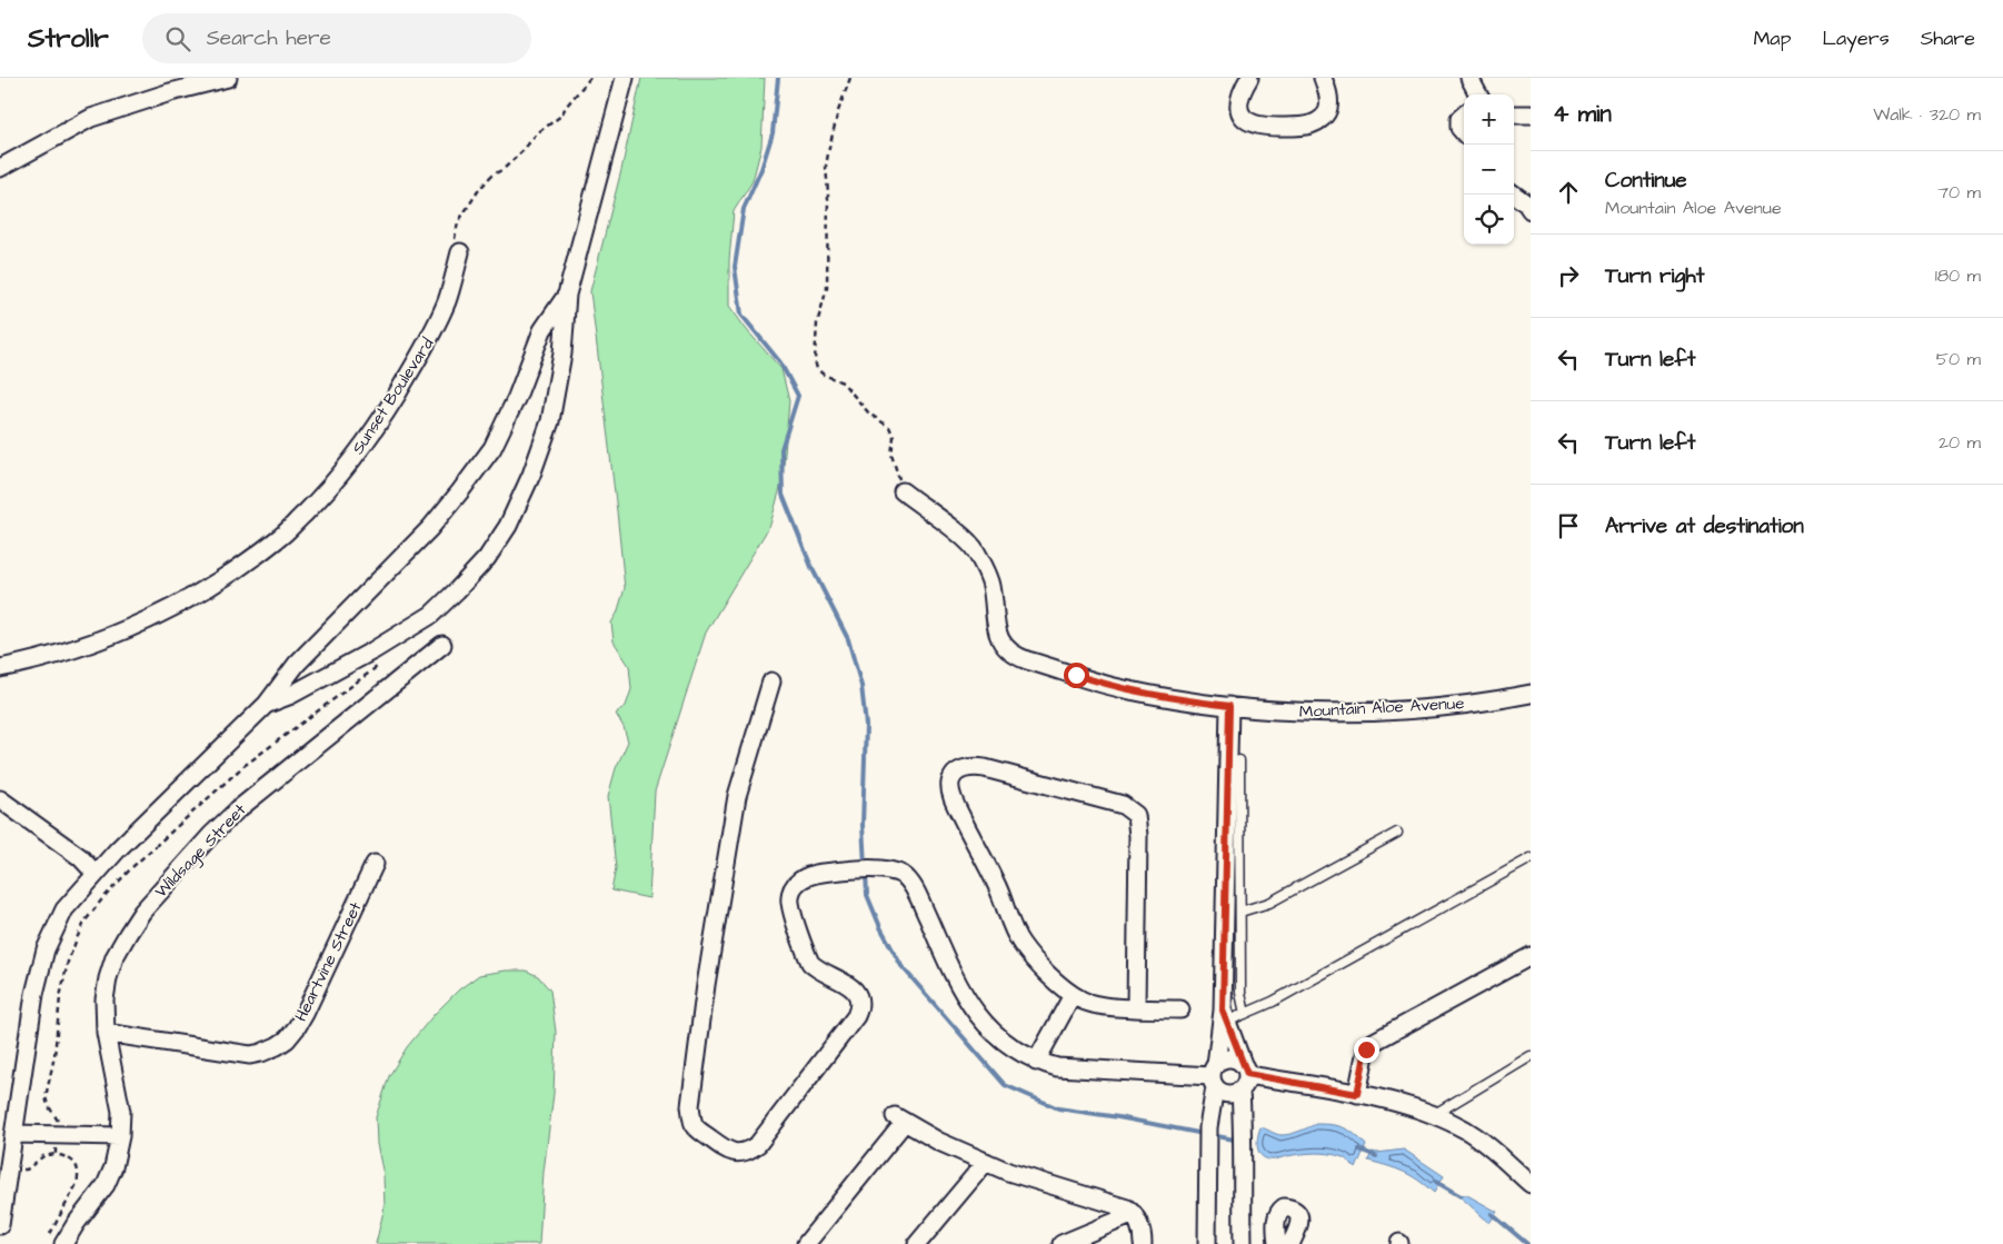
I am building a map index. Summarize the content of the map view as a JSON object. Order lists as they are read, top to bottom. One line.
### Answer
{"streets":{"street":["Sunset Boulevard","Mountain Aloe Avenue","Wildsage Street","Heartvine Street"]},"crossings":[["Wildsage Street","Heartvine Street"]],"page":{"header":"Strollr","search":"Search here","nav":["Map","Layers","Share"],"heading":["4 min","Walk · 320 m"],"map_buttons":["+","−"],"list":[["Continue","Mountain Aloe Avenue","70 m"],["Turn right","180 m"],["Turn left","50 m"],["Turn left","20 m"],"Arrive at destination"]}}
